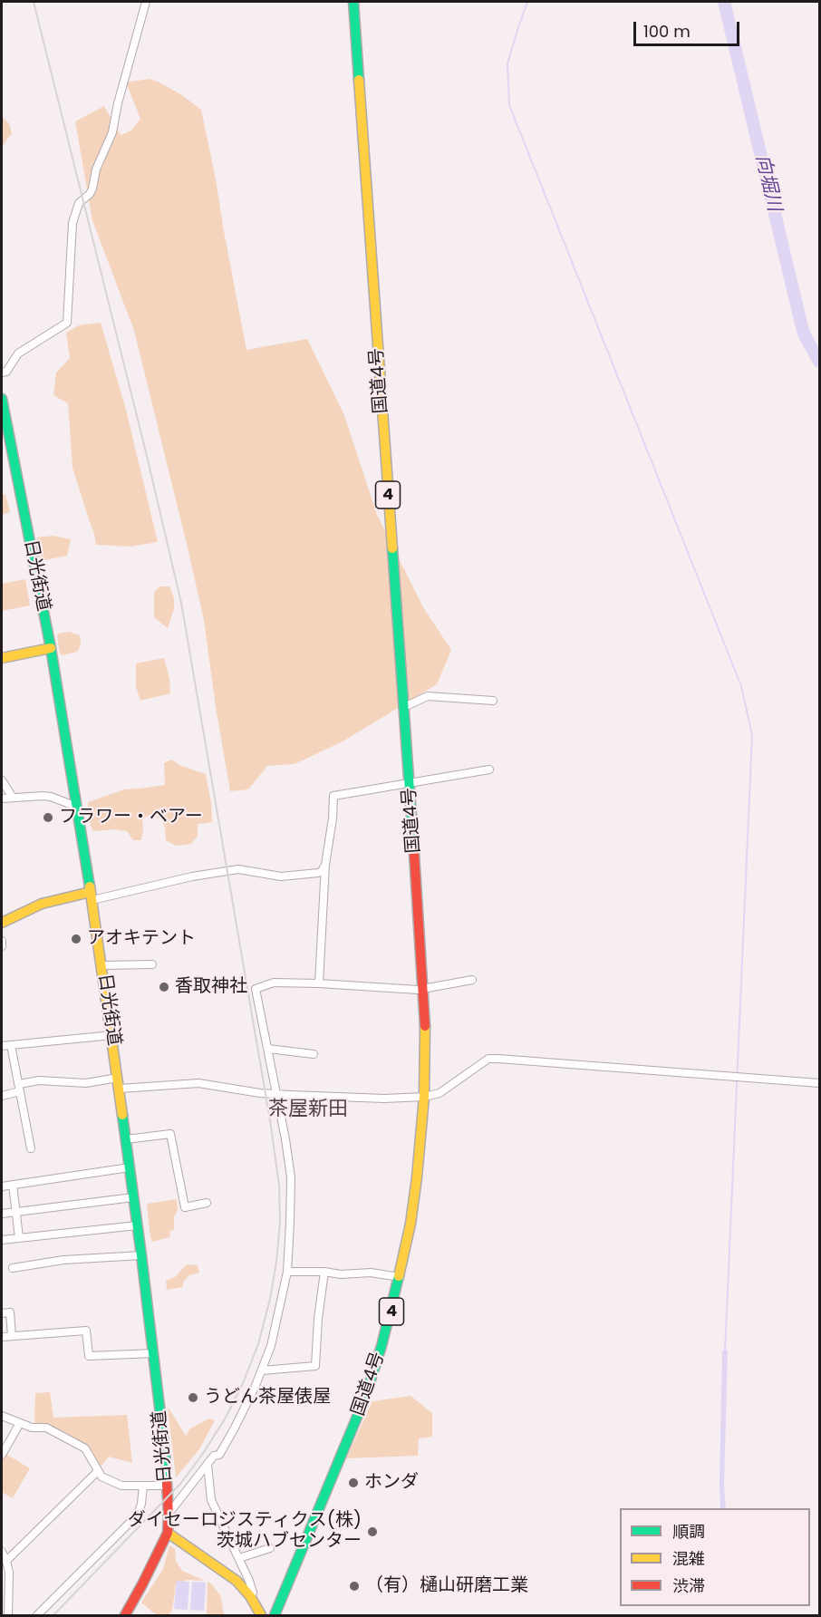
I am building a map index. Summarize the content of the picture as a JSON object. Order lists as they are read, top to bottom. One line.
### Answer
{"streets":{"main road":["国道4号","4","日光街道"]},"districts":["茶屋新田"],"water":["向堀川"],"places":["フラワー・ベアー","アオキテント","香取神社","うどん茶屋俵屋","ホンダ","ダイセーロジスティクス(株) 茨城ハブセンター","（有）樋山研磨工業"],"legend":["順調","混雑","渋滞"],"scale_bar":"100 m"}
